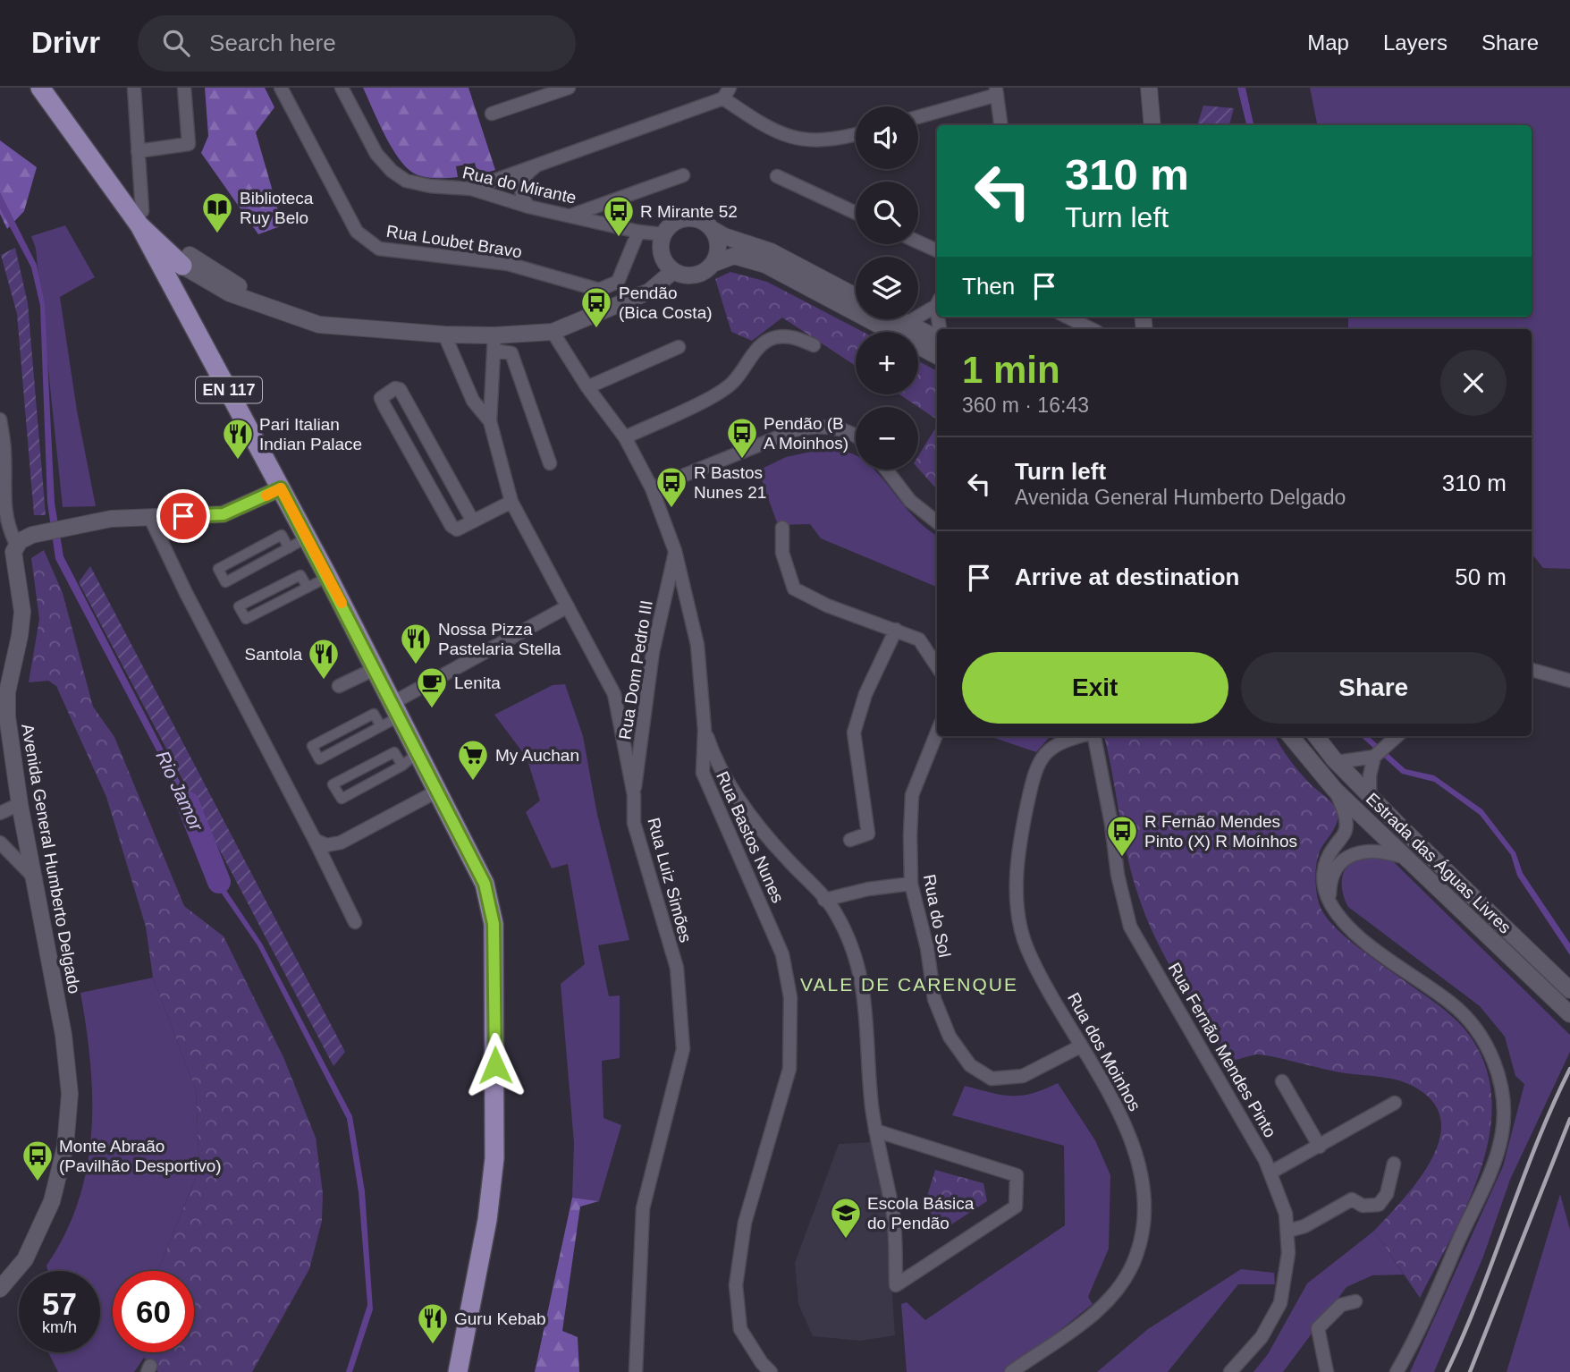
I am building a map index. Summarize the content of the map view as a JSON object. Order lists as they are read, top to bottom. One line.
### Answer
{"streets":{"main road":["EN 117"],"street":["Rua do Mirante","Rua Loubet Bravo","Rua Dom Pedro III","Rua Bastos Nunes","Avenida General Humberto Delgado","Estrada das Águas Livres","Rua Luiz Simões","Rua do Sol","Rua Fernão Mendes Pinto","Rua dos Moinhos"]},"crossings":[["Rua do Mirante","Rua Loubet Bravo"],["Rua Dom Pedro III","Rua Bastos Nunes"],["Rua Dom Pedro III","Rua Luiz Simões"],["Rua do Sol","Rua dos Moinhos"]],"districts":["VALE DE CARENQUE"],"water":["Rio Jamor"],"places":{"library":["Biblioteca Ruy Belo"],"bus stop":["R Mirante 52","Pendão (Bica Costa)","Pendão (B A Moinhos)","R Bastos Nunes 21","R Fernão Mendes Pinto (X) R Moínhos","Monte Abraão (Pavilhão Desportivo)"],"restaurant":["Pari Italian Indian Palace","Nossa Pizza Pastelaria Stella","Santola","Guru Kebab"],"cafe":["Lenita"],"supermarket":["My Auchan"],"school or university":["Escola Básica do Pendão"]},"page":{"header":"Drivr","search":"Search here","nav":["Map","Layers","Share"],"map_buttons":["+","−"],"turn":["310 m","Turn left"],"then":"Then","heading":["1 min","360 m · 16:43"],"list":[{"name":"Turn left","note":"Avenida General Humberto Delgado","value":"310 m"},{"name":"Arrive at destination","value":"50 m"}],"buttons":["Exit","Share"],"speed":"57 km/h","limit":"60"}}
